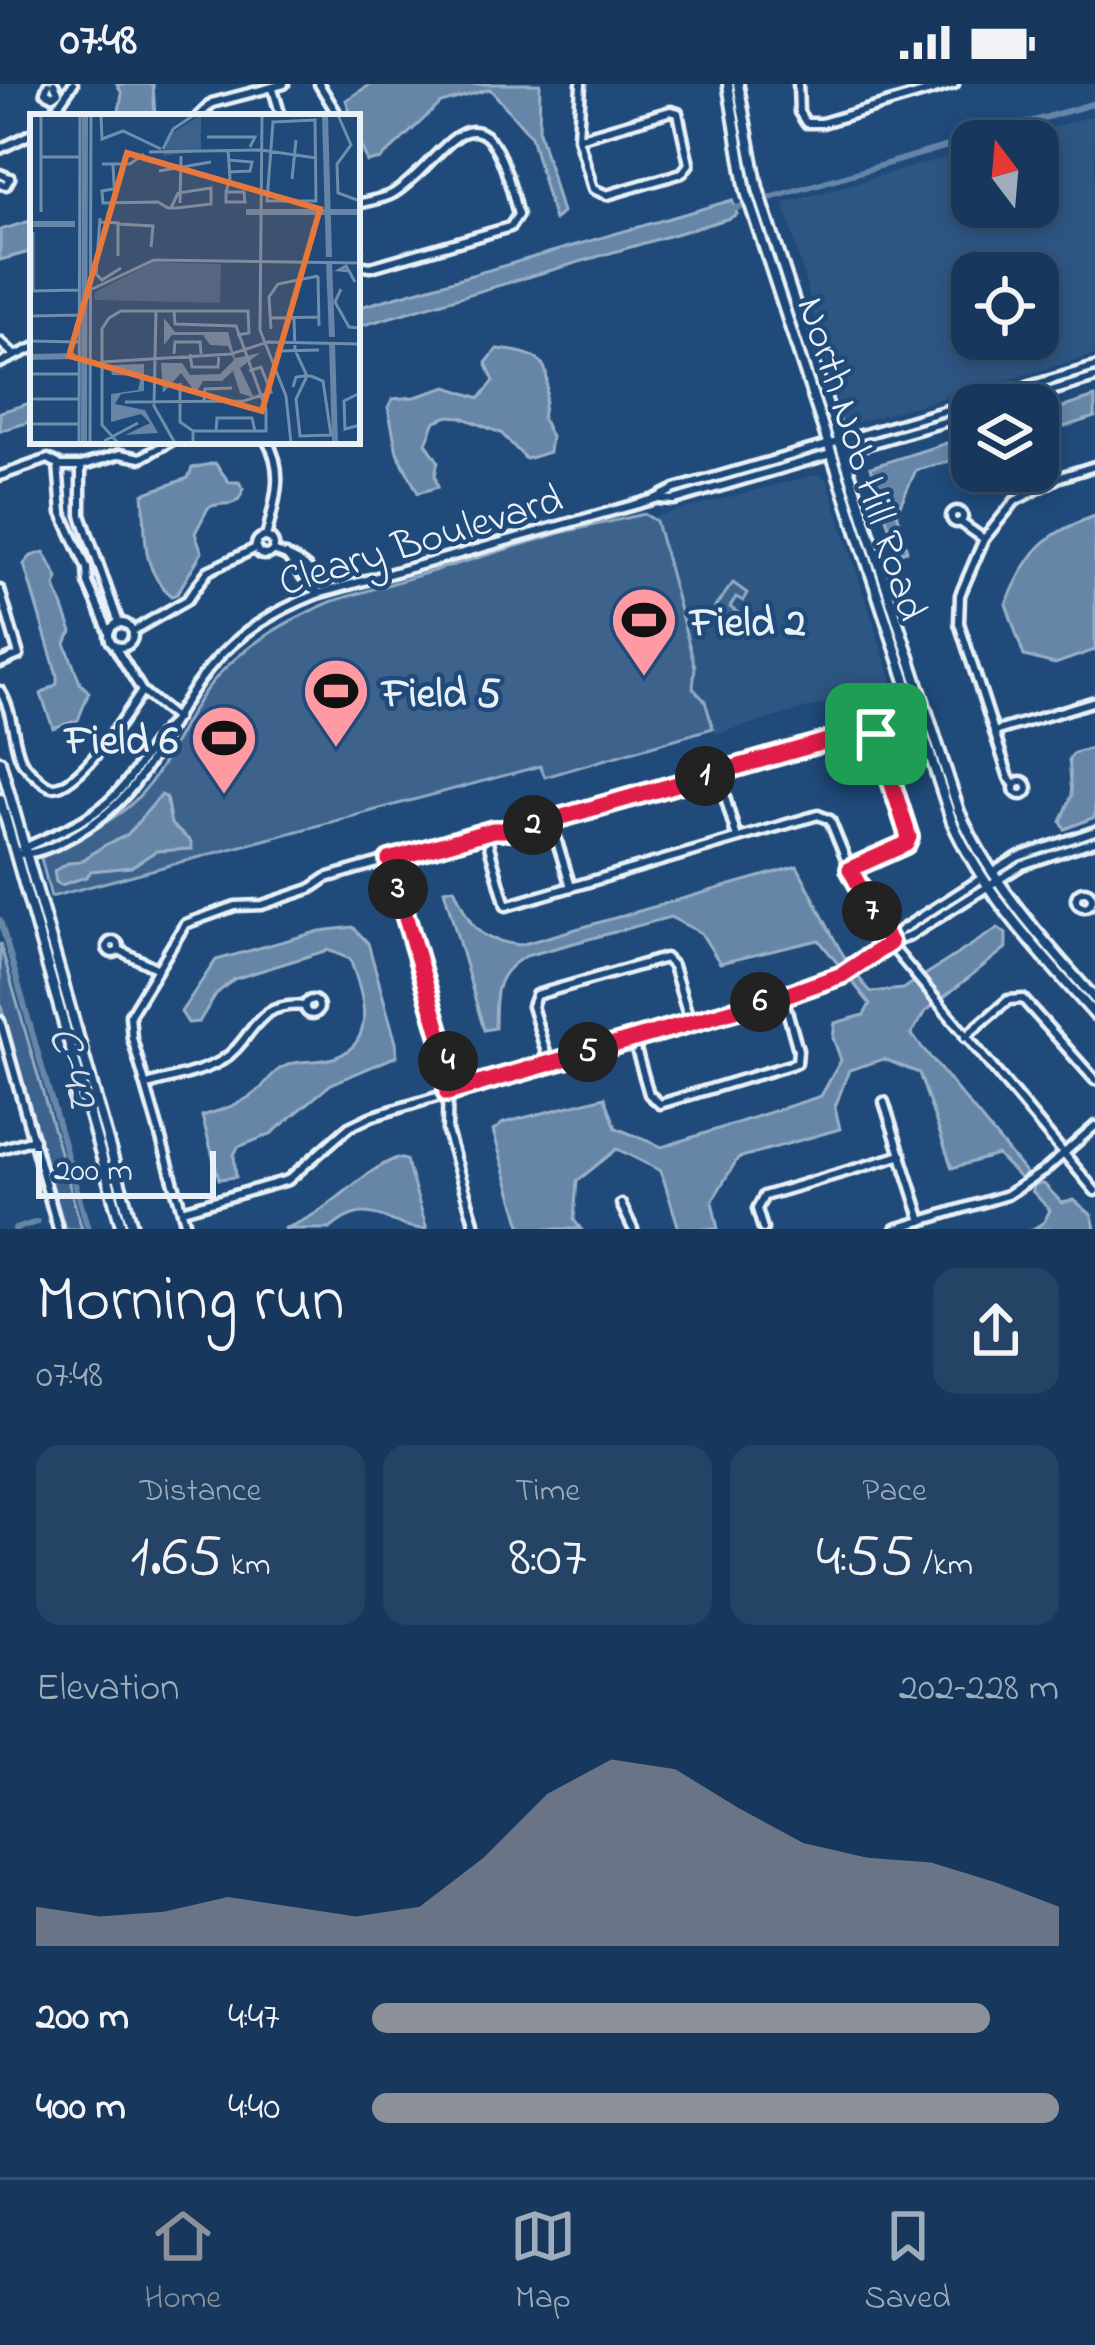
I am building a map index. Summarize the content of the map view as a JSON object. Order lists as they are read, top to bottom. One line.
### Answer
{"streets":{"main road":["North Nob Hill Road"],"street":["Cleary Boulevard"]},"crossings":[["North Nob Hill Road","Cleary Boulevard"]],"water":["C-42"],"places":{"sports":["Field 2","Field 5","Field 6"]},"scale_bar":"200 m","north":"top","page":{"status":"07:48","pins":["1","2","3","7","6","5","4"],"scale":"200 m","heading":["Morning run","07:48"],"stats":[["Distance","1.65 km"],["Time","8:07"],["Pace","4:55 /km"]],"chart":["Elevation","202–228 m"],"list":[{"name":"200 m","note":"4:47"},{"name":"400 m","note":"4:40"}],"tabs":["Home","Map","Saved"]}}
